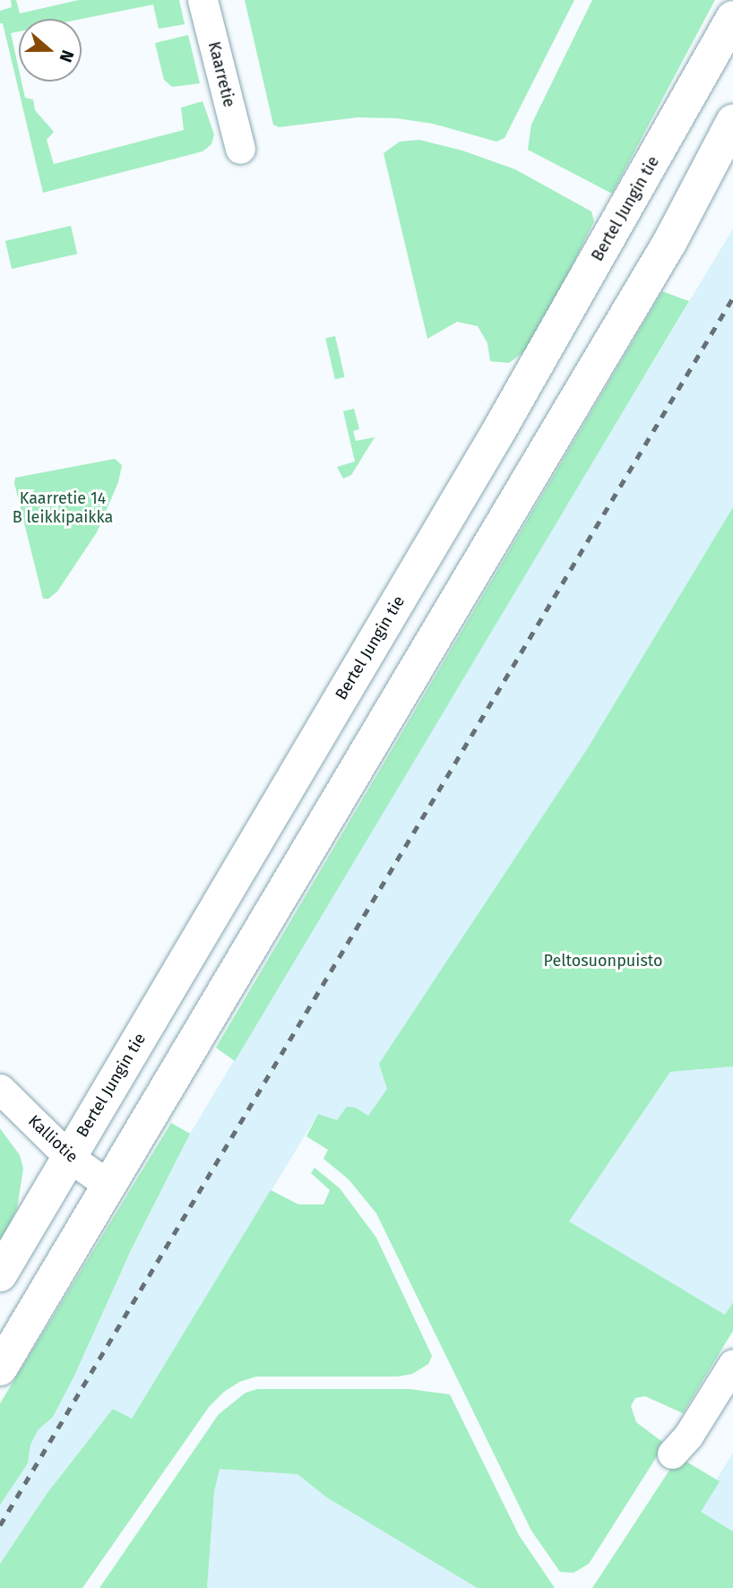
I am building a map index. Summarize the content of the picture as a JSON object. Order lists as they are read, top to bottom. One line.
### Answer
{"streets":{"highway":["Bertel Jungin tie"],"street":["Kaarretie","Kalliotie"]},"crossings":[["Bertel Jungin tie","Kalliotie"]],"parks":["Kaarretie 14 B leikkipaikka","Peltosuonpuisto"],"north":"right"}
